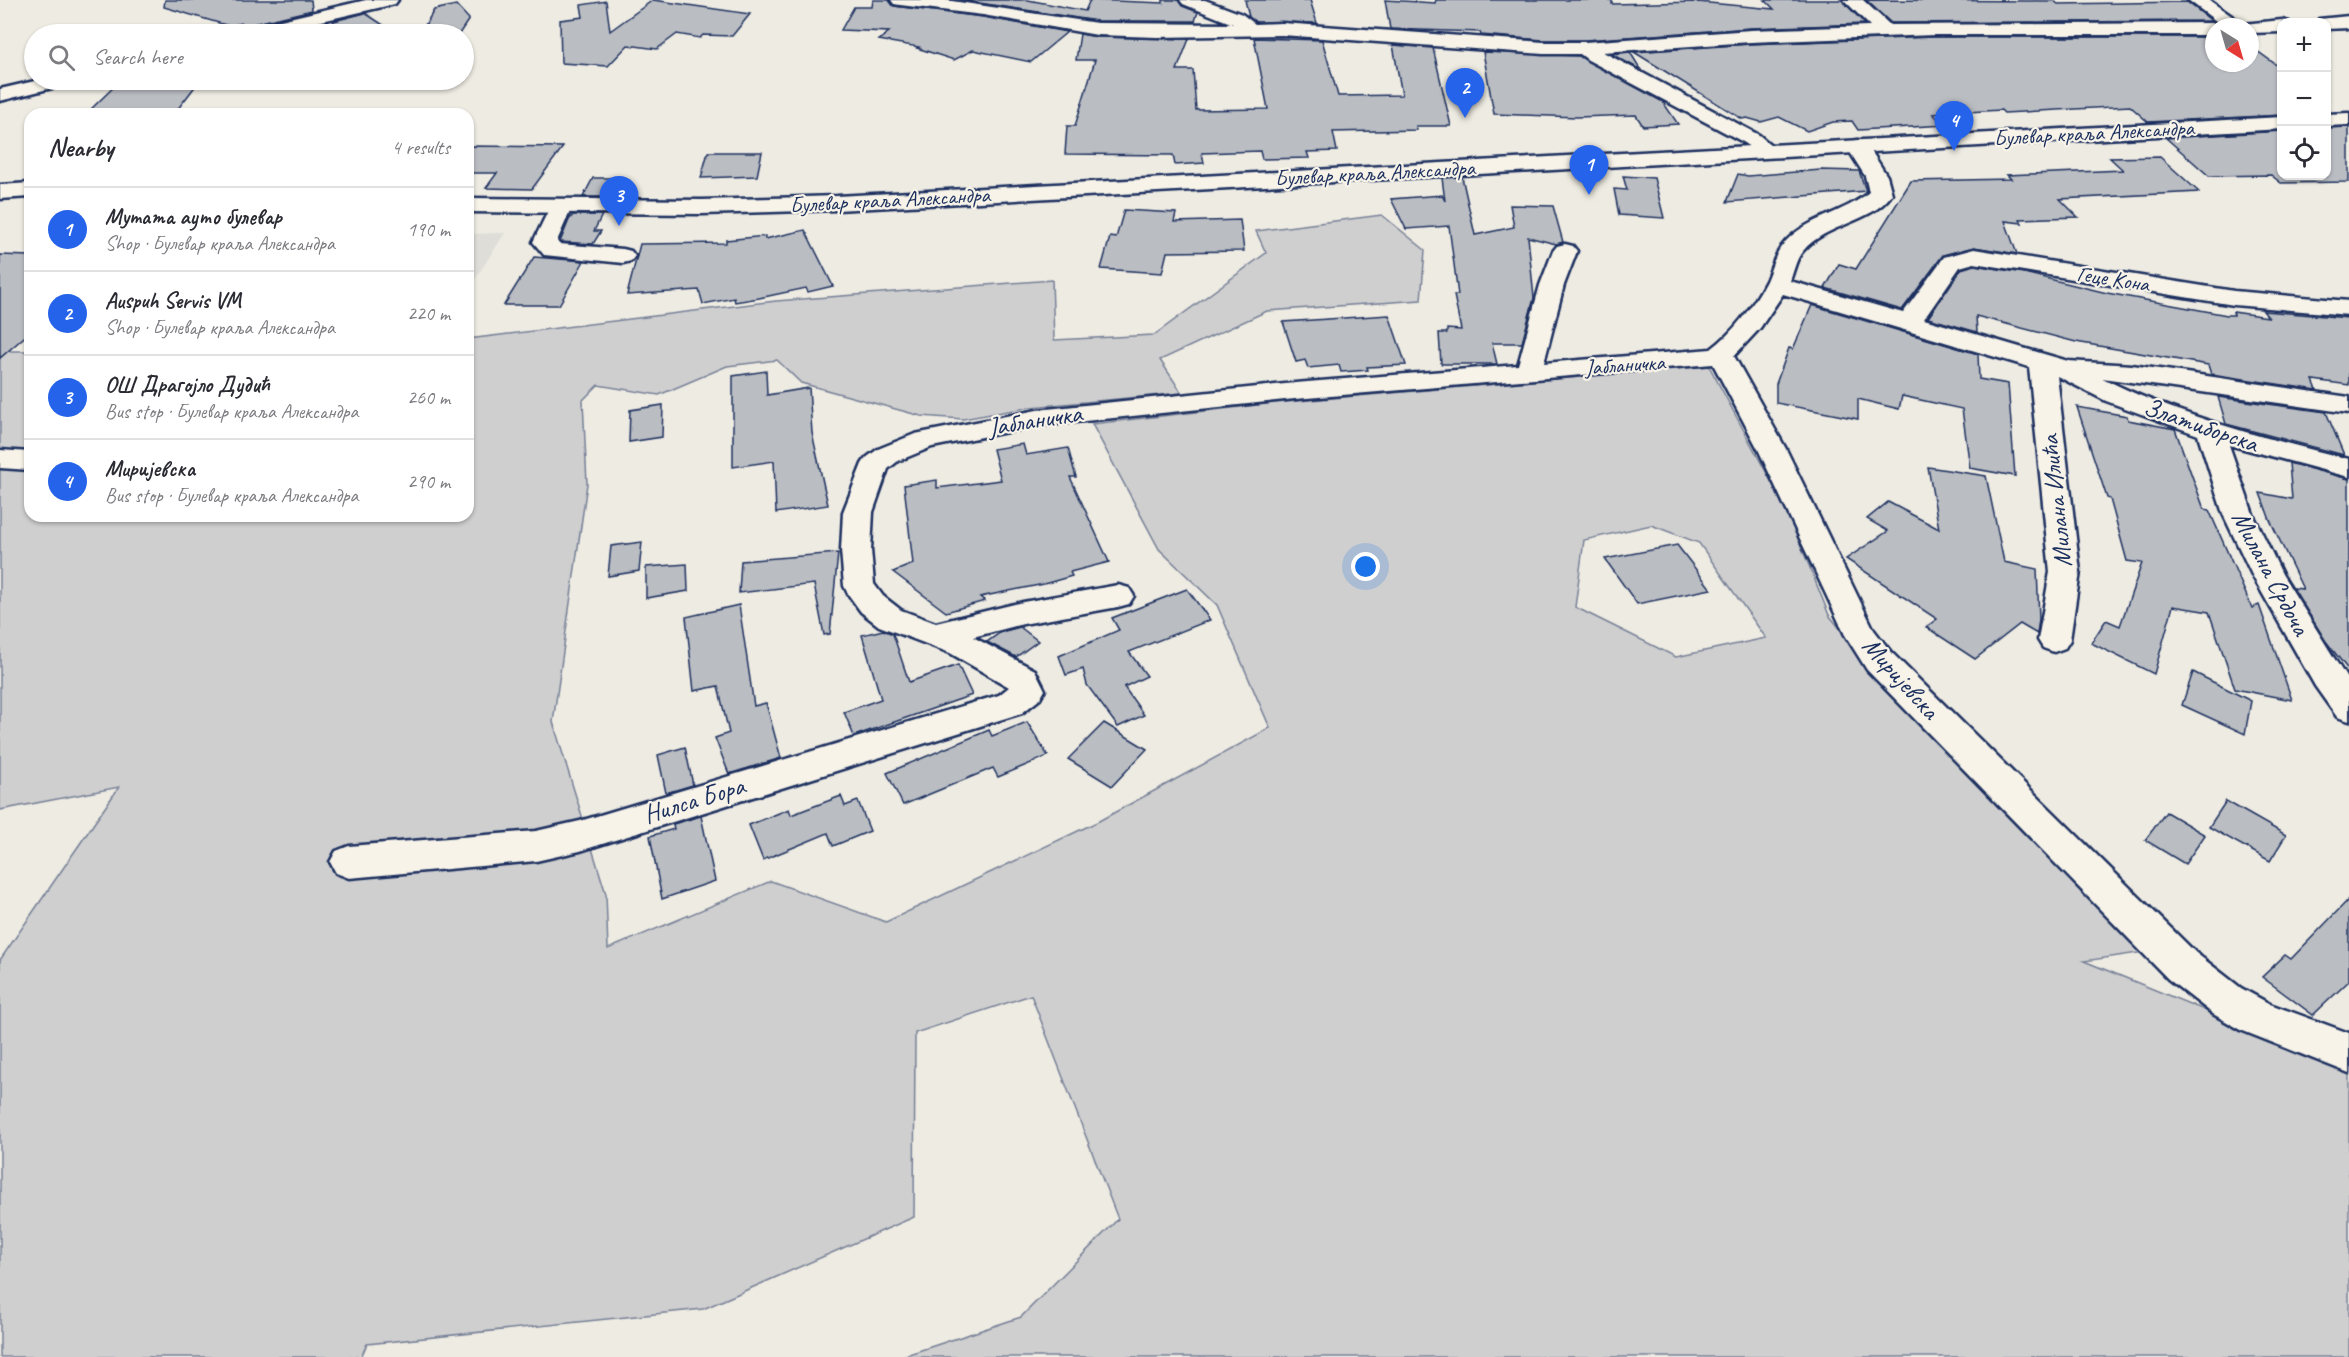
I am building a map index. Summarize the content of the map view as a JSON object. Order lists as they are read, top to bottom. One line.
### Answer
{"streets":{"street":["Булевар краља Александра","Геце Кона","Јабланичка","Златиборска","Милана Илића","Милана Срдоча","Миријевска","Нилса Бора"]},"crossings":[["Геце Кона","Златиборска"],["Јабланичка","Миријевска"],["Јабланичка","Нилса Бора"],["Златиборска","Милана Илића"],["Златиборска","Милана Срдоча"]],"north":"bottom right","page":{"map_buttons":["+","−"],"search":"Search here","pins":["2","4","1","3"],"heading":["Nearby","4 results"],"list":[{"mark":"1","name":"Мутата ауто булевар","note":"Shop · Булевар краља Александра","value":"190 m"},{"mark":"2","name":"Auspuh Servis VM","note":"Shop · Булевар краља Александра","value":"220 m"},{"mark":"3","name":"ОШ Драгојло Дудић","note":"Bus stop · Булевар краља Александра","value":"260 m"},{"mark":"4","name":"Миријевска","note":"Bus stop · Булевар краља Александра","value":"290 m"}]}}
